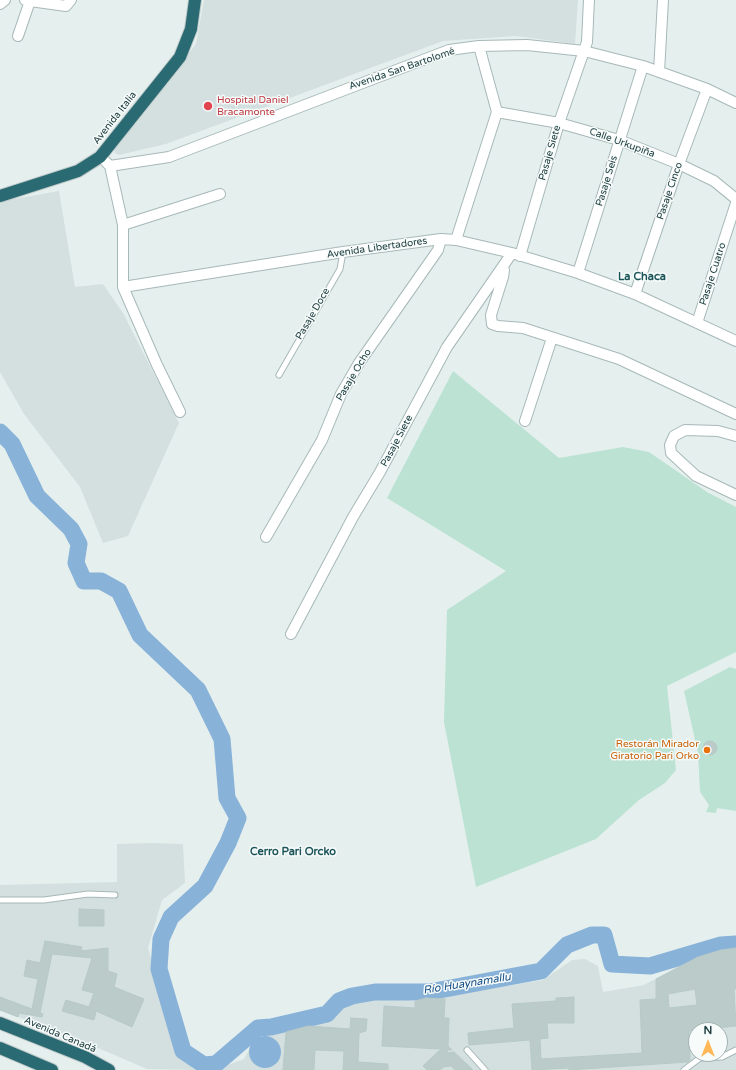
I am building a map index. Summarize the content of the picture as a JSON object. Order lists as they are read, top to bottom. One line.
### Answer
{"streets":{"highway":["Avenida Italia","Avenida Canadá"],"street":["Avenida San Bartolomé","Calle Urkupiña","Pasaje Siete","Pasaje Seis","Pasaje Cinco","Avenida Libertadores","Pasaje Cuatro","Pasaje Ocho"],"lane":["Pasaje Doce"]},"crossings":[["Avenida San Bartolomé","Pasaje Siete"],["Avenida San Bartolomé","Pasaje Seis"],["Avenida San Bartolomé","Pasaje Cinco"],["Calle Urkupiña","Pasaje Siete"],["Calle Urkupiña","Pasaje Seis"],["Calle Urkupiña","Pasaje Cinco"],["Calle Urkupiña","Pasaje Cuatro"],["Pasaje Siete","Avenida Libertadores"],["Pasaje Seis","Avenida Libertadores"],["Pasaje Cinco","Avenida Libertadores"],["Avenida Libertadores","Pasaje Cuatro"],["Avenida Libertadores","Pasaje Doce"],["Avenida Libertadores","Pasaje Ocho"]],"districts":["La Chaca","Cerro Pari Orcko"],"water":["Río Huaynamallu"],"places":["Hospital Daniel Bracamonte","Restorán Mirador Giratorio Pari Orko"],"north":"top"}
